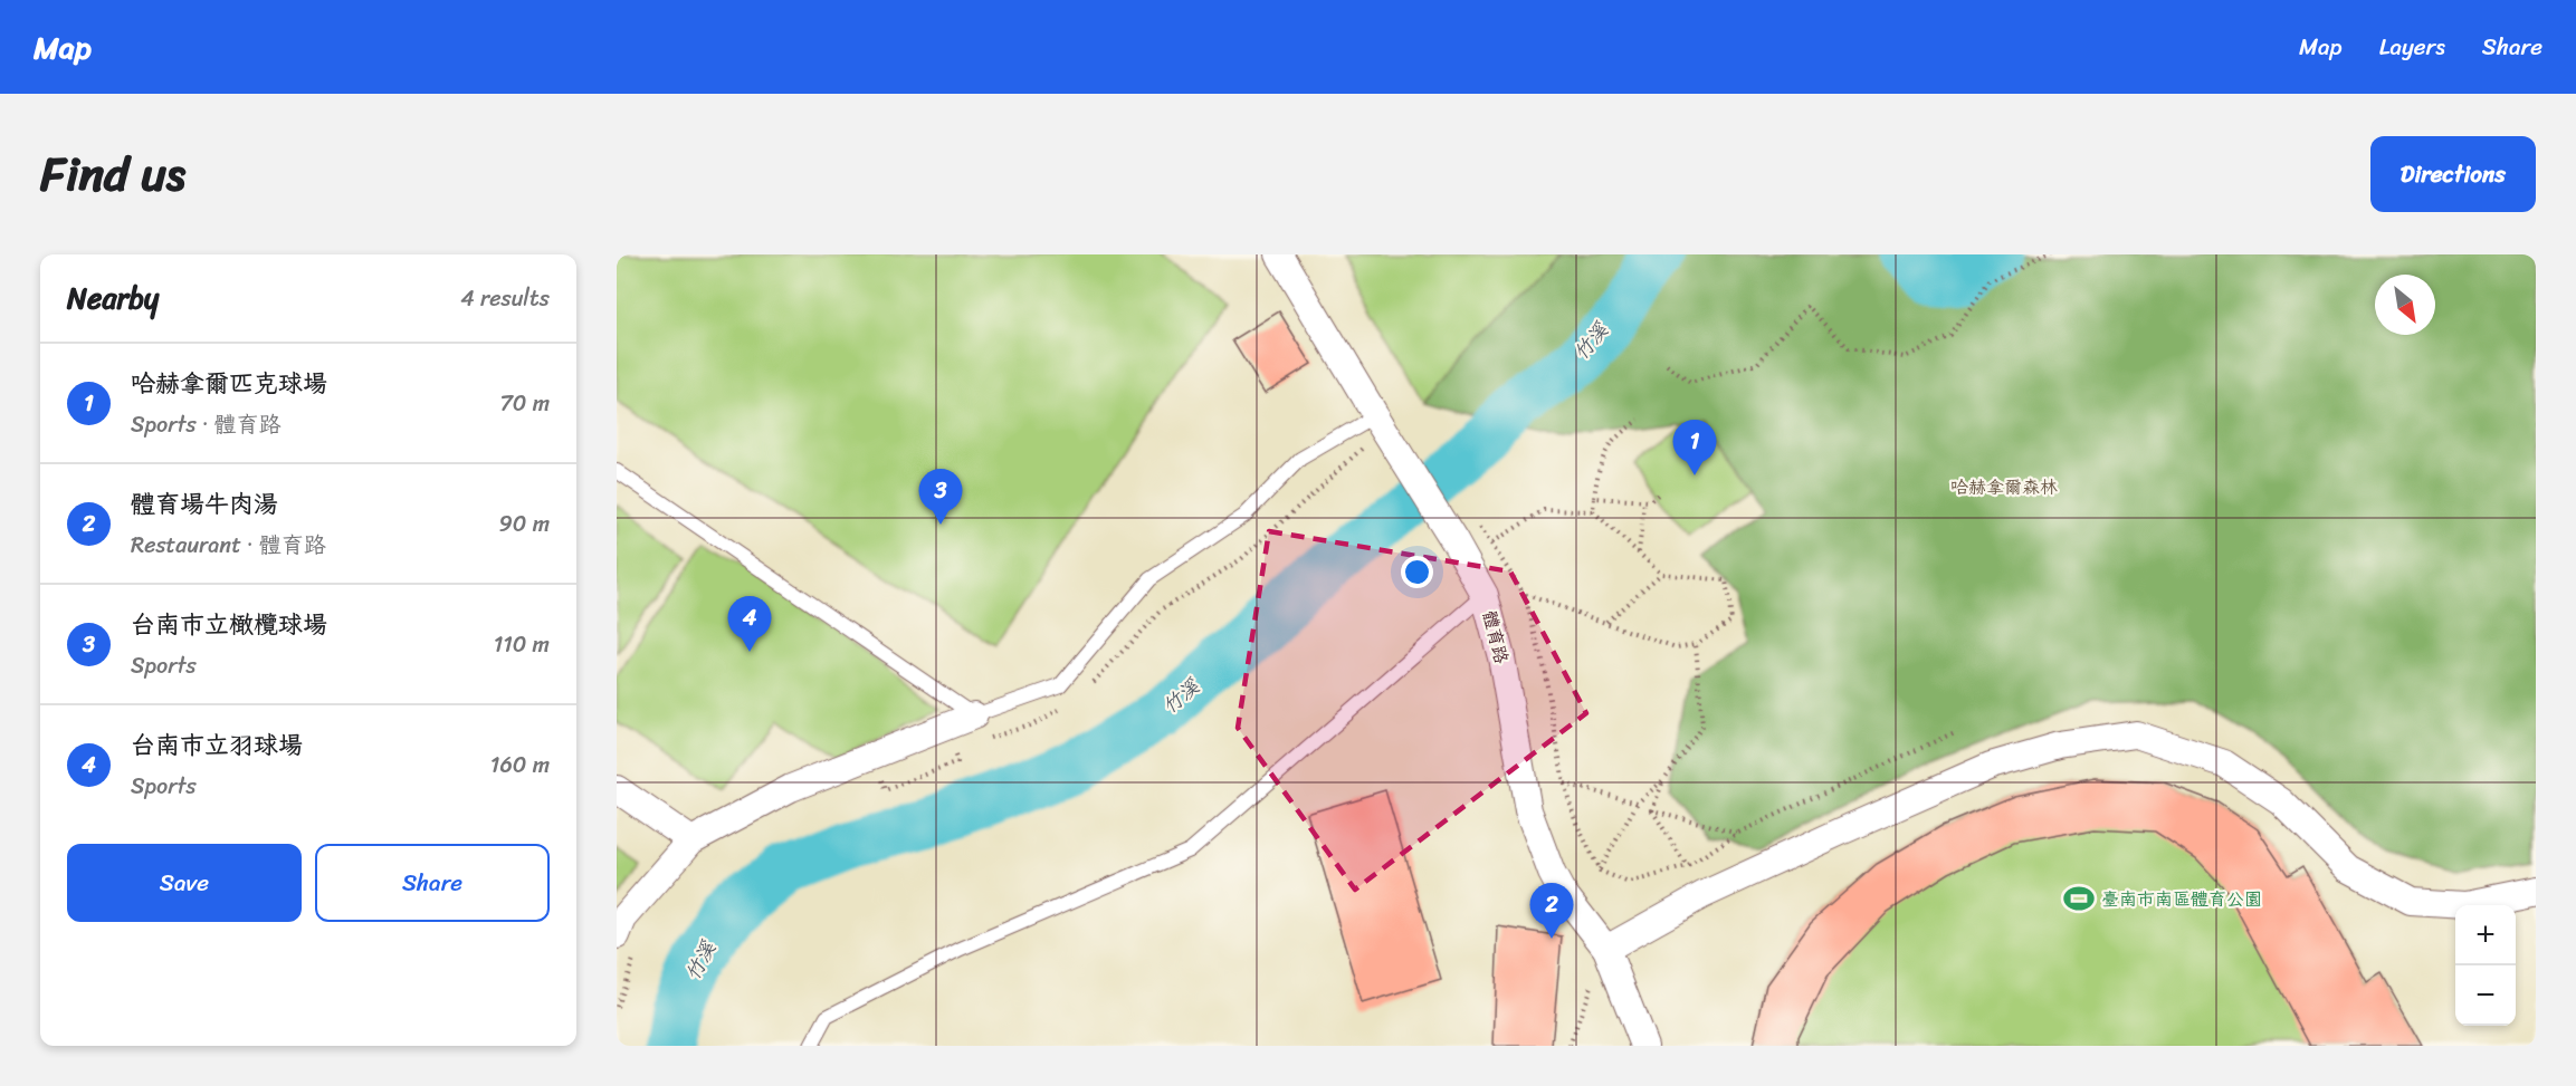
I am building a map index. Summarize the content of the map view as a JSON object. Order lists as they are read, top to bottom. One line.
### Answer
{"streets":{"street":["體育路"]},"water":["竹溪"],"parks":["哈赫拿爾森林"],"places":{"sports":["臺南市南區體育公園"]},"north":"bottom right","page":{"header":"Map","nav":["Map","Layers","Share"],"title":"Find us","buttons":["Directions",["Save","Share"]],"heading":["Nearby","4 results"],"list":[{"mark":"1","name":"哈赫拿爾匹克球場","note":"Sports · 體育路","value":"70 m"},{"mark":"2","name":"體育場牛肉湯","note":"Restaurant · 體育路","value":"90 m"},{"mark":"3","name":"台南市立橄欖球場","note":"Sports","value":"110 m"},{"mark":"4","name":"台南市立羽球場","note":"Sports","value":"160 m"}],"pins":["1","3","4","2"],"map_buttons":["+","−"]}}
